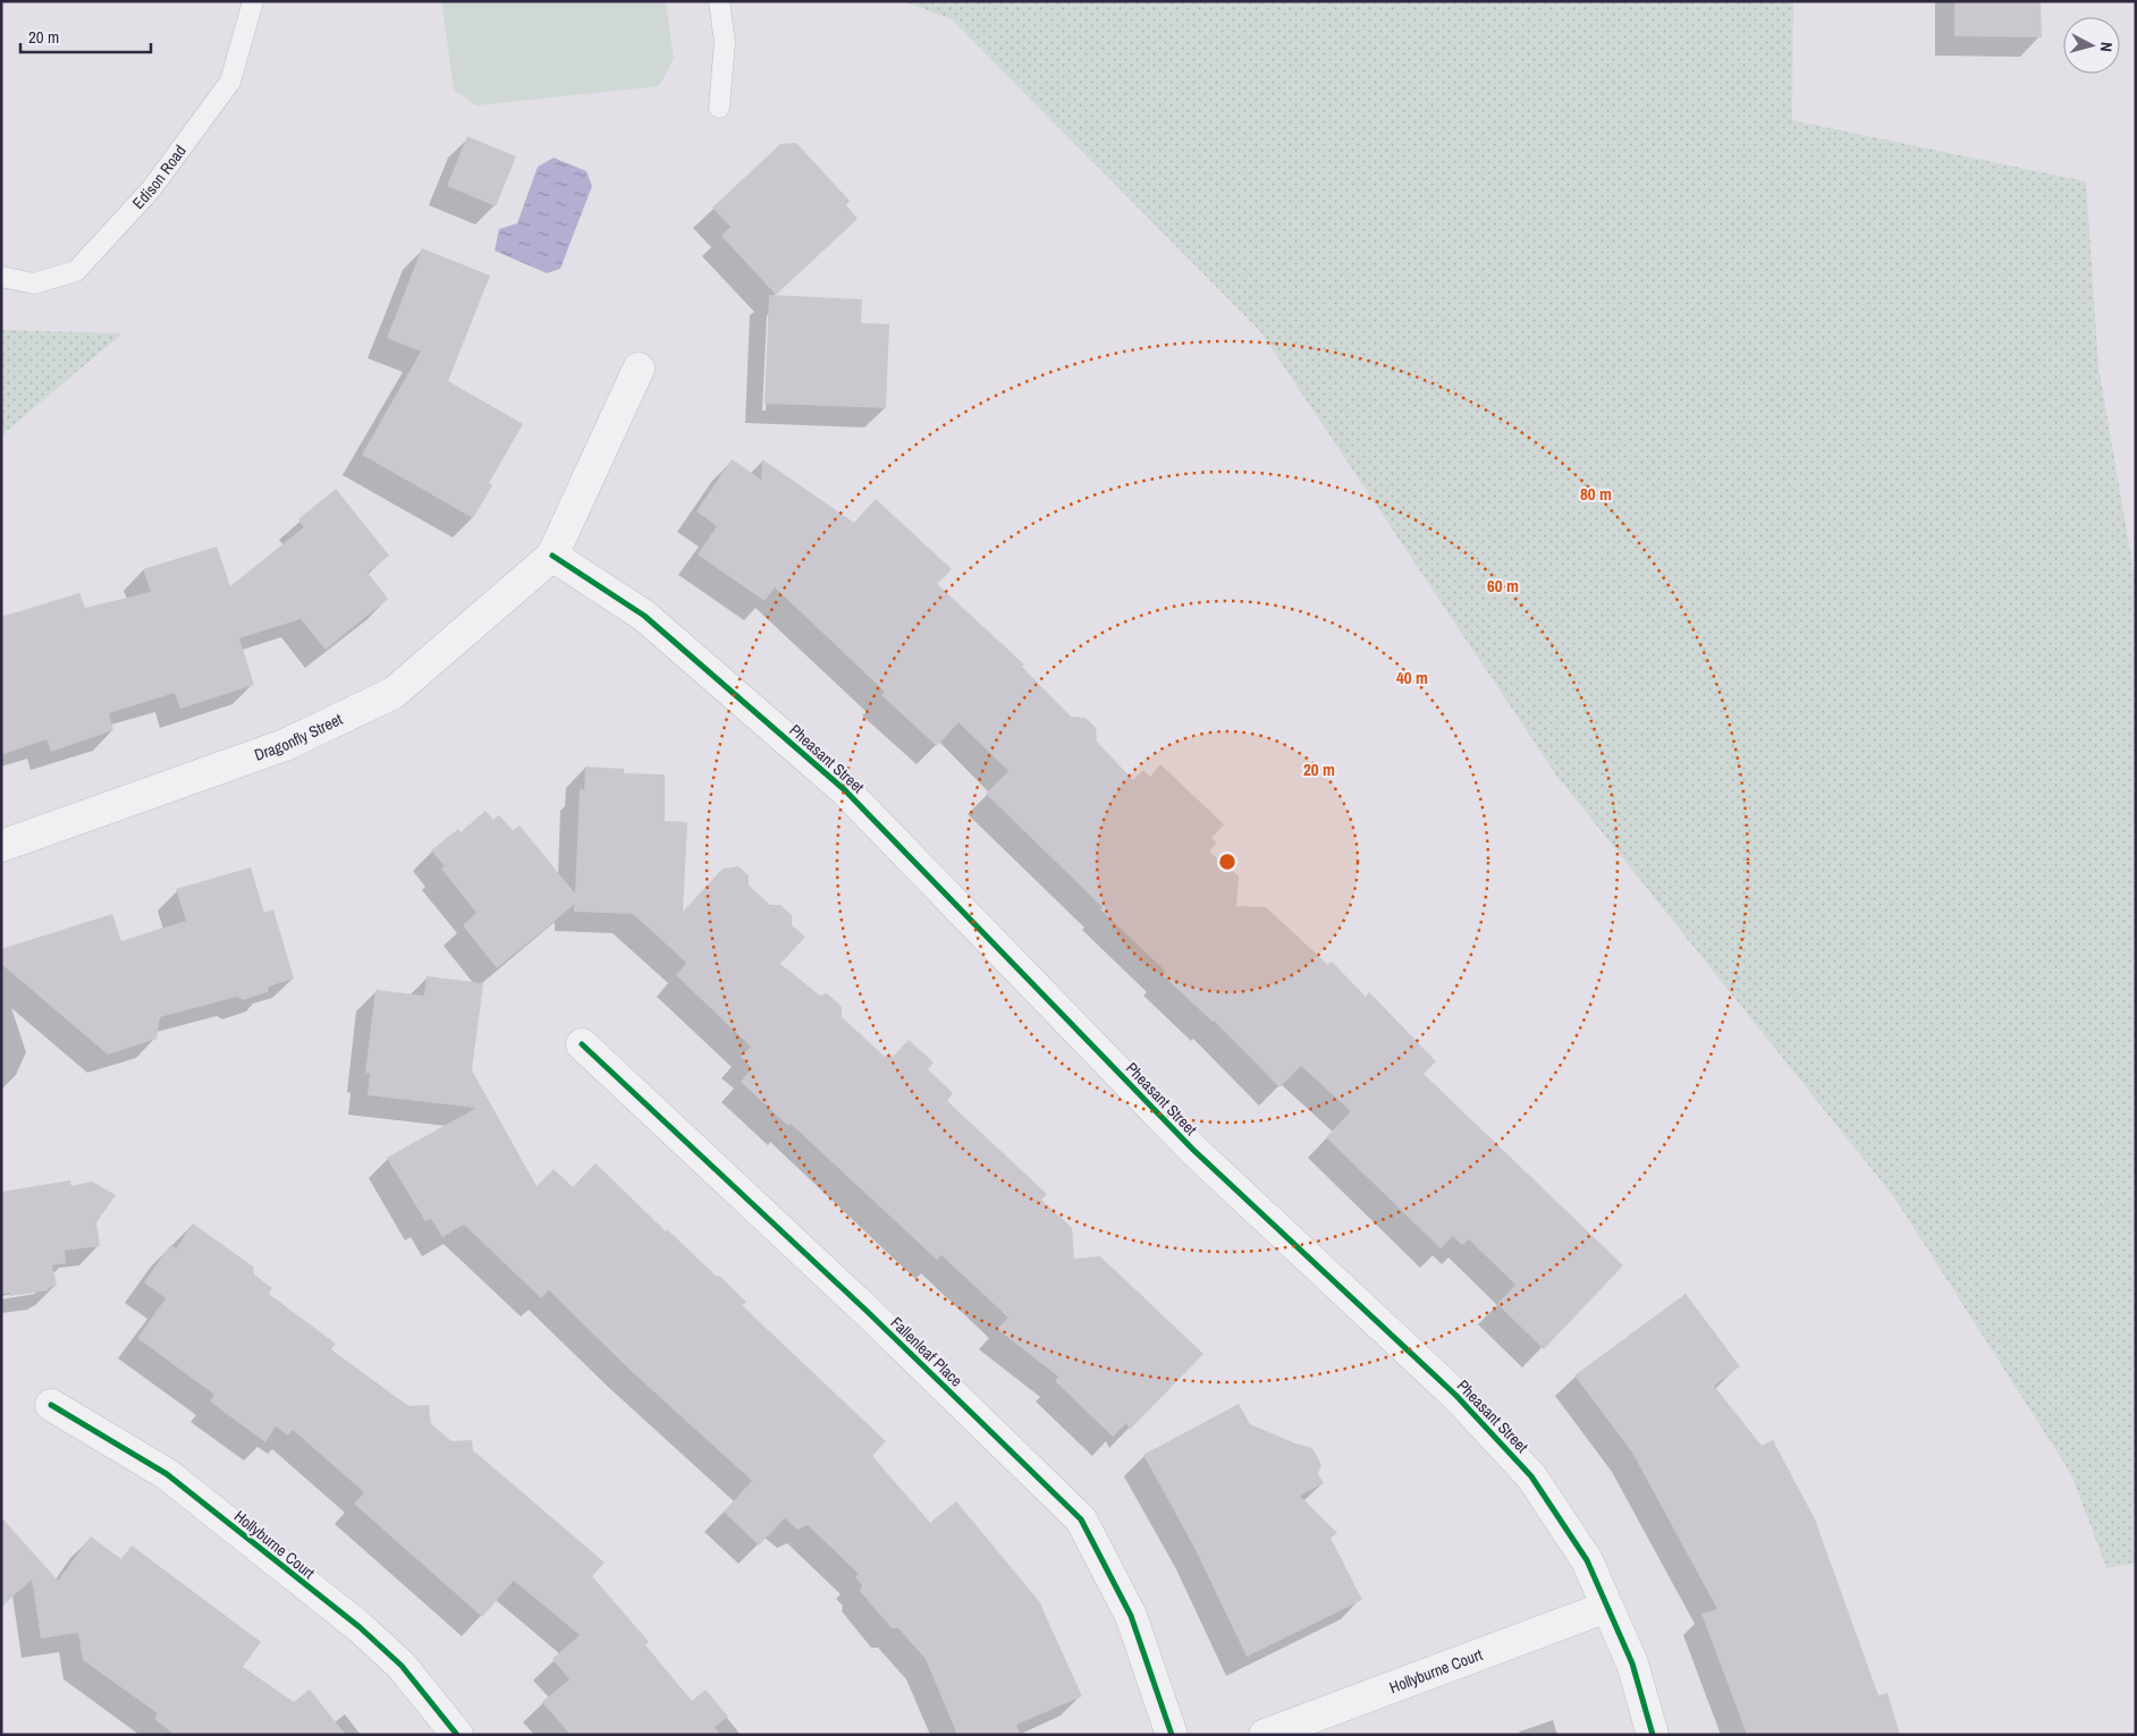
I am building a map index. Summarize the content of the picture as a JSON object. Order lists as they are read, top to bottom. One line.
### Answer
{"streets":{"street":["Dragonfly Street","Pheasant Street","Fallenleaf Place","Hollyburne Court"],"lane":["Edison Road"]},"crossings":[["Dragonfly Street","Pheasant Street"],["Pheasant Street","Hollyburne Court"]],"scale_bar":"20 m","north":"right","rings":["80 m","60 m","40 m","20 m"]}
